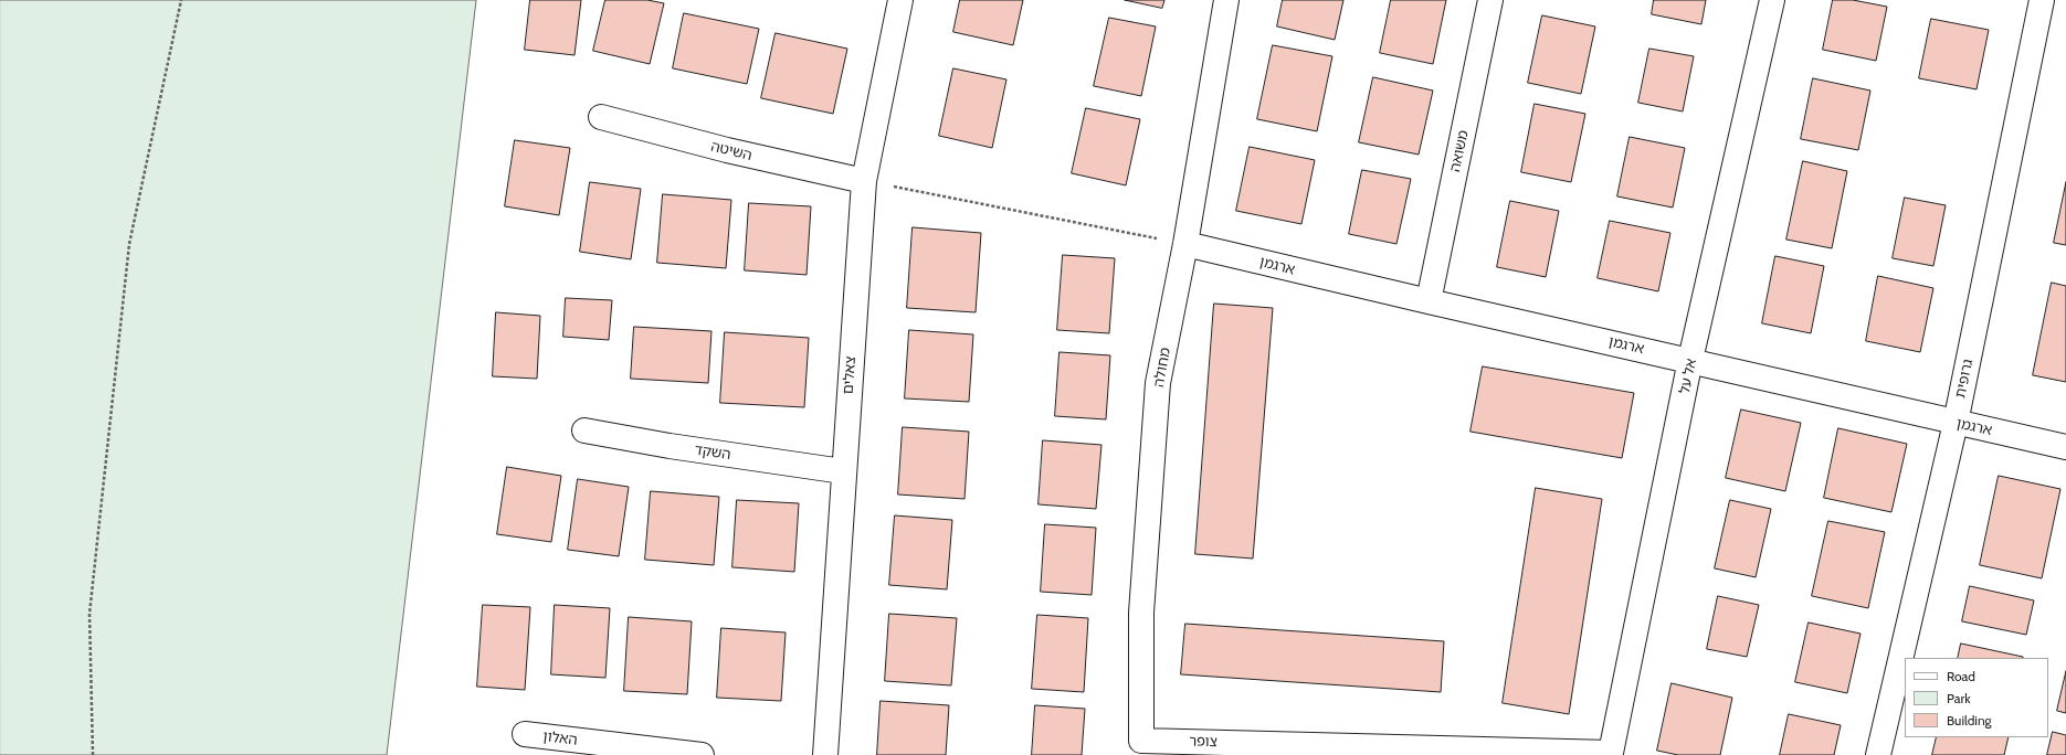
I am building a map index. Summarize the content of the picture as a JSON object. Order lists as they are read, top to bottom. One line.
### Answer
{"streets":{"street":["השיטה","משואה","ארגמן","מחולה","צאלים","אל על","גרופית","השקד","האלון","צופר"]},"crossings":[["השיטה","צאלים"],["משואה","ארגמן"],["ארגמן","מחולה"],["ארגמן","אל על"],["ארגמן","גרופית"],["מחולה","צופר"],["צאלים","השקד"],["אל על","צופר"]],"legend":["Road","Park","Building"]}
